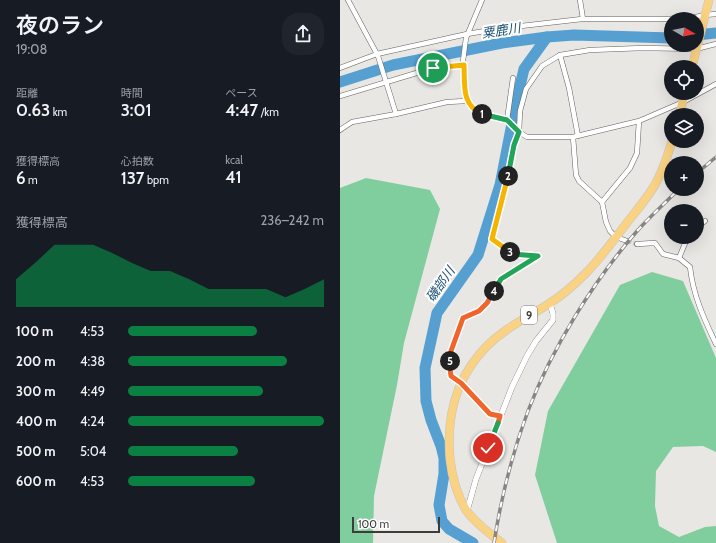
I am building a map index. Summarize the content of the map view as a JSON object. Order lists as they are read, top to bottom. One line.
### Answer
{"streets":{"highway":["9"]},"water":["粟鹿川","磯部川"],"scale_bar":"100 m","north":"right","page":{"heading":["夜のラン","19:08"],"map_buttons":["+","−"],"stats":[["距離","0.63 km"],["時間","3:01"],["ペース","4:47 /km"],["獲得標高","6 m"],["心拍数","137 bpm"],["kcal","41"]],"pins":["1","2","3","4","5"],"chart":["獲得標高","236–242 m"],"list":[{"name":"100 m","note":"4:53"},{"name":"200 m","note":"4:38"},{"name":"300 m","note":"4:49"},{"name":"400 m","note":"4:24"},{"name":"500 m","note":"5:04"},{"name":"600 m","note":"4:53"}],"scale":"100 m"}}
